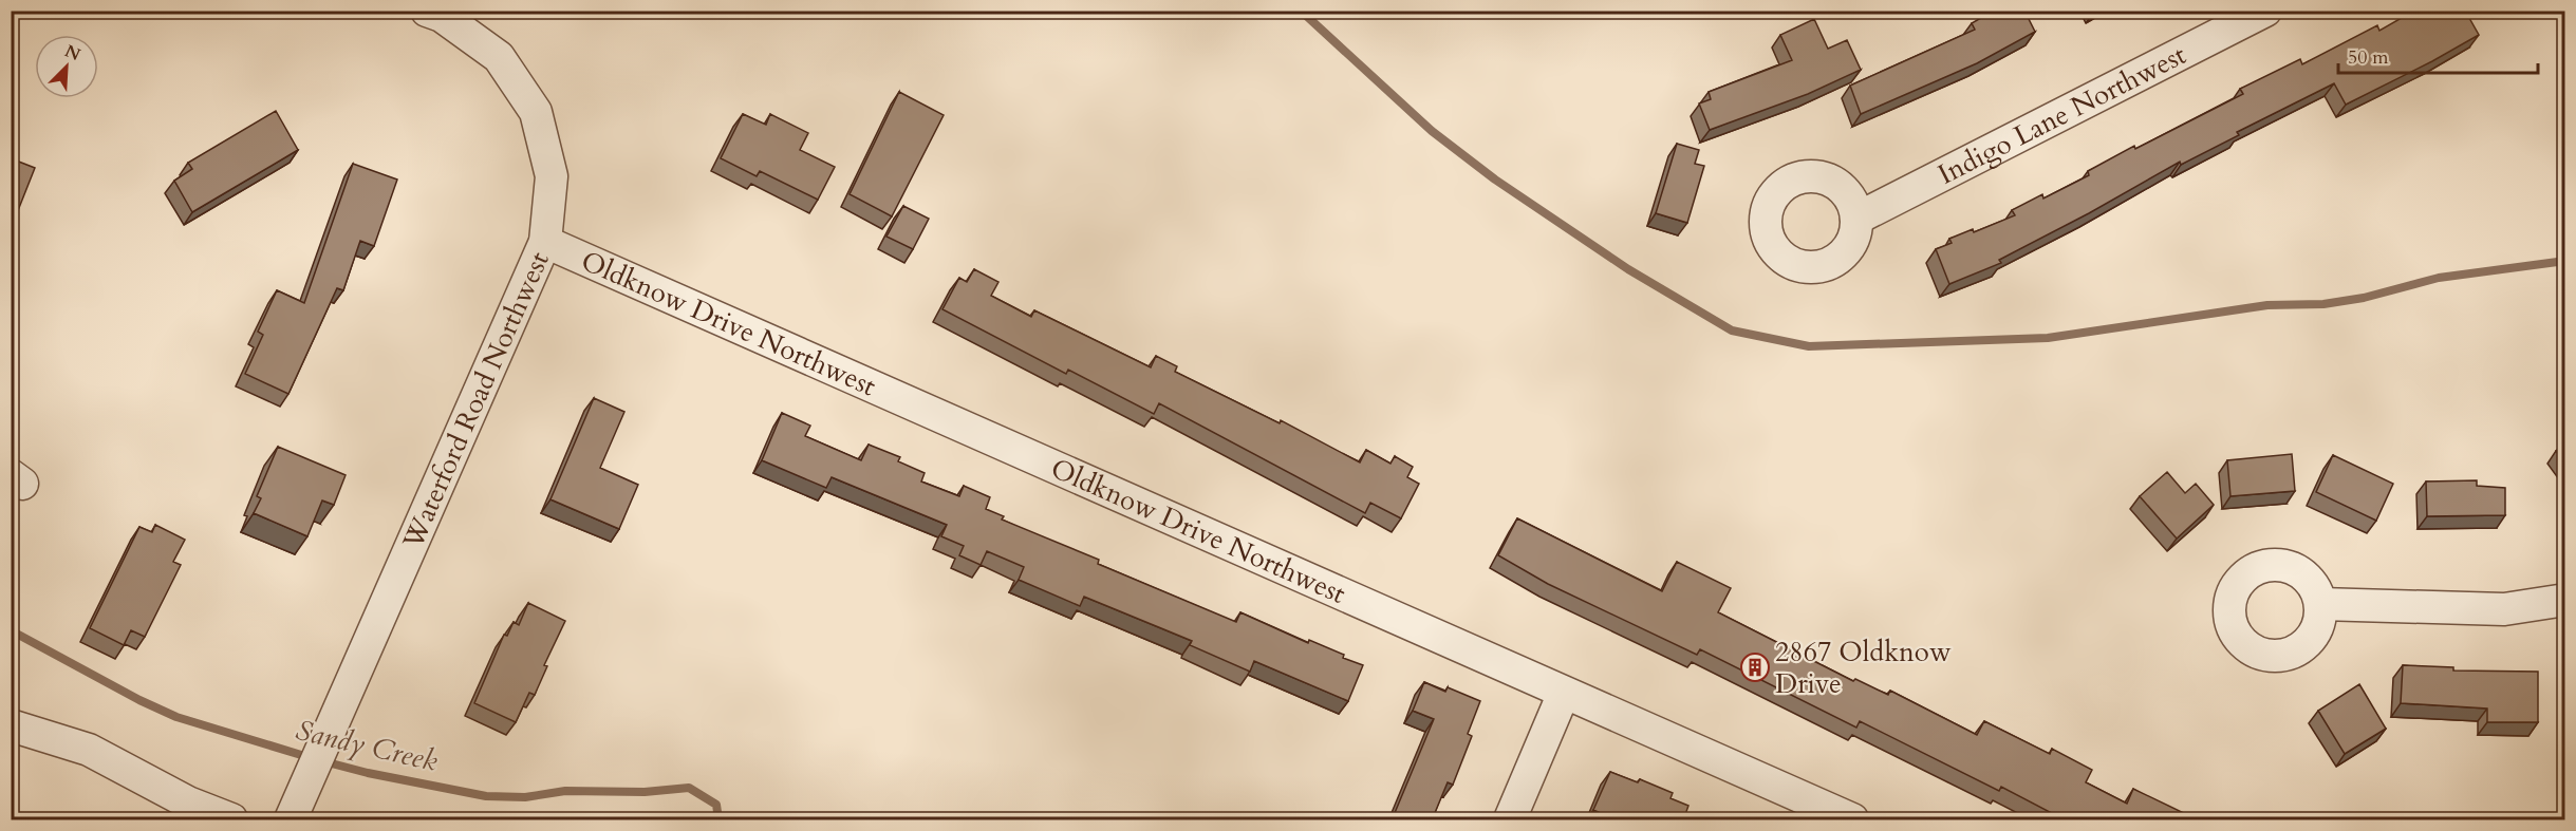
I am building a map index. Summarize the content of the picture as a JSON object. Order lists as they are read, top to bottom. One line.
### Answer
{"streets":{"street":["Indigo Lane Northwest","Oldknow Drive Northwest","Waterford Road Northwest"]},"crossings":[["Oldknow Drive Northwest","Waterford Road Northwest"]],"water":["Sandy Creek"],"places":{"building":["2867 Oldknow Drive"]},"scale_bar":"50 m","north":"top right"}
